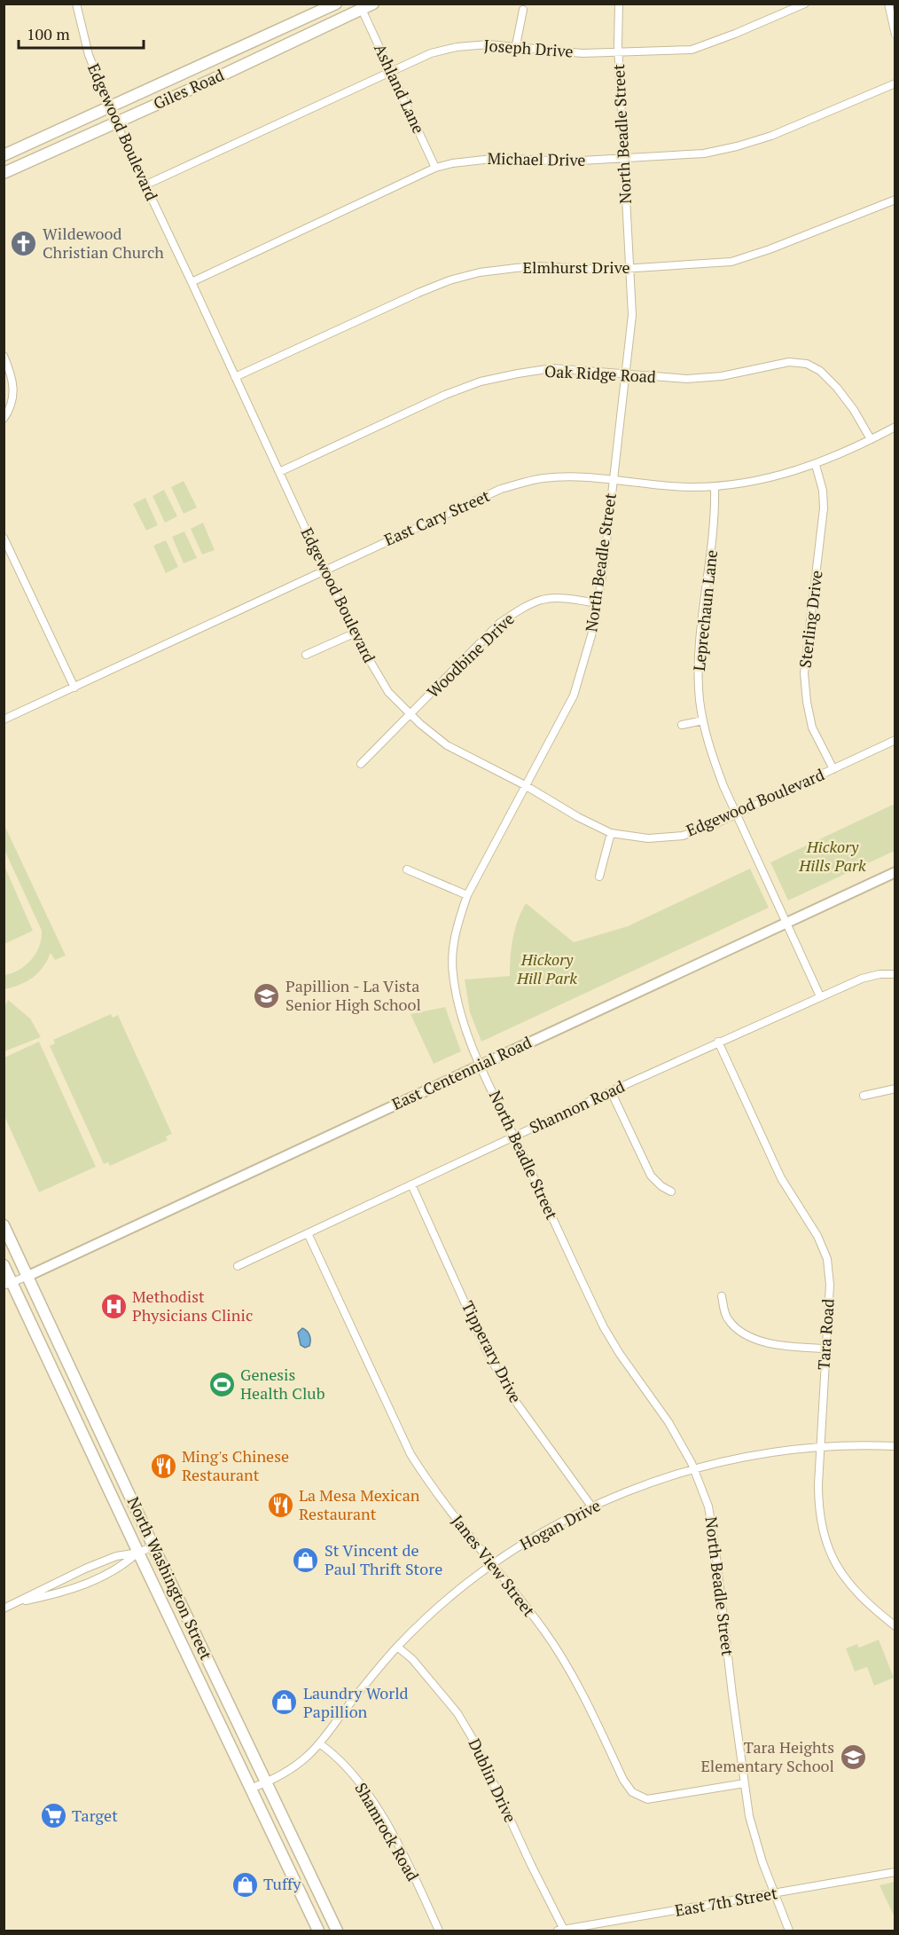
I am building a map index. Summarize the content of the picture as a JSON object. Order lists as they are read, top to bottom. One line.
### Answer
{"streets":{"main road":["Giles Road","North Washington Street"],"street":["Joseph Drive","Ashland Lane","Edgewood Boulevard","North Beadle Street","Michael Drive","Elmhurst Drive","Oak Ridge Road","East Cary Street","Leprechaun Lane","Sterling Drive","Woodbine Drive","East Centennial Road","Shannon Road","Tara Road","Tipperary Drive","Hogan Drive","Janes View Street","Dublin Drive","Shamrock Road","East 7th Street"]},"crossings":[["Joseph Drive","Ashland Lane"],["Joseph Drive","Edgewood Boulevard"],["Joseph Drive","North Beadle Street"],["Ashland Lane","Giles Road"],["Ashland Lane","Michael Drive"],["Giles Road","Edgewood Boulevard"],["Edgewood Boulevard","North Beadle Street"],["Edgewood Boulevard","Michael Drive"],["Edgewood Boulevard","Elmhurst Drive"],["Edgewood Boulevard","Oak Ridge Road"],["Edgewood Boulevard","East Cary Street"],["Edgewood Boulevard","Leprechaun Lane"],["Edgewood Boulevard","Sterling Drive"],["Edgewood Boulevard","Woodbine Drive"],["North Beadle Street","Michael Drive"],["North Beadle Street","Elmhurst Drive"],["North Beadle Street","Oak Ridge Road"],["North Beadle Street","East Cary Street"],["North Beadle Street","Woodbine Drive"],["North Beadle Street","East Centennial Road"],["North Beadle Street","Shannon Road"],["North Beadle Street","Hogan Drive"],["North Beadle Street","Janes View Street"],["North Beadle Street","East 7th Street"],["Oak Ridge Road","East Cary Street"],["East Cary Street","Leprechaun Lane"],["East Cary Street","Sterling Drive"],["Leprechaun Lane","East Centennial Road"],["Leprechaun Lane","Shannon Road"],["East Centennial Road","North Washington Street"],["Shannon Road","Tara Road"],["Shannon Road","Tipperary Drive"],["Shannon Road","Janes View Street"],["Tara Road","Hogan Drive"],["Tipperary Drive","Hogan Drive"],["Hogan Drive","Janes View Street"],["Hogan Drive","North Washington Street"],["Hogan Drive","Dublin Drive"],["Hogan Drive","Shamrock Road"],["Dublin Drive","East 7th Street"]],"parks":["Hickory Hills Park","Hickory Hill Park"],"places":{"church":["Wildewood Christian Church"],"school or university":["Papillion - La Vista Senior High School","Tara Heights Elementary School"],"hospital":["Methodist Physicians Clinic"],"sports":["Genesis Health Club"],"restaurant":["Ming's Chinese Restaurant","La Mesa Mexican Restaurant"],"shop":["St Vincent de Paul Thrift Store","Laundry World Papillion","Tuffy"],"supermarket":["Target"]},"scale_bar":"100 m"}
